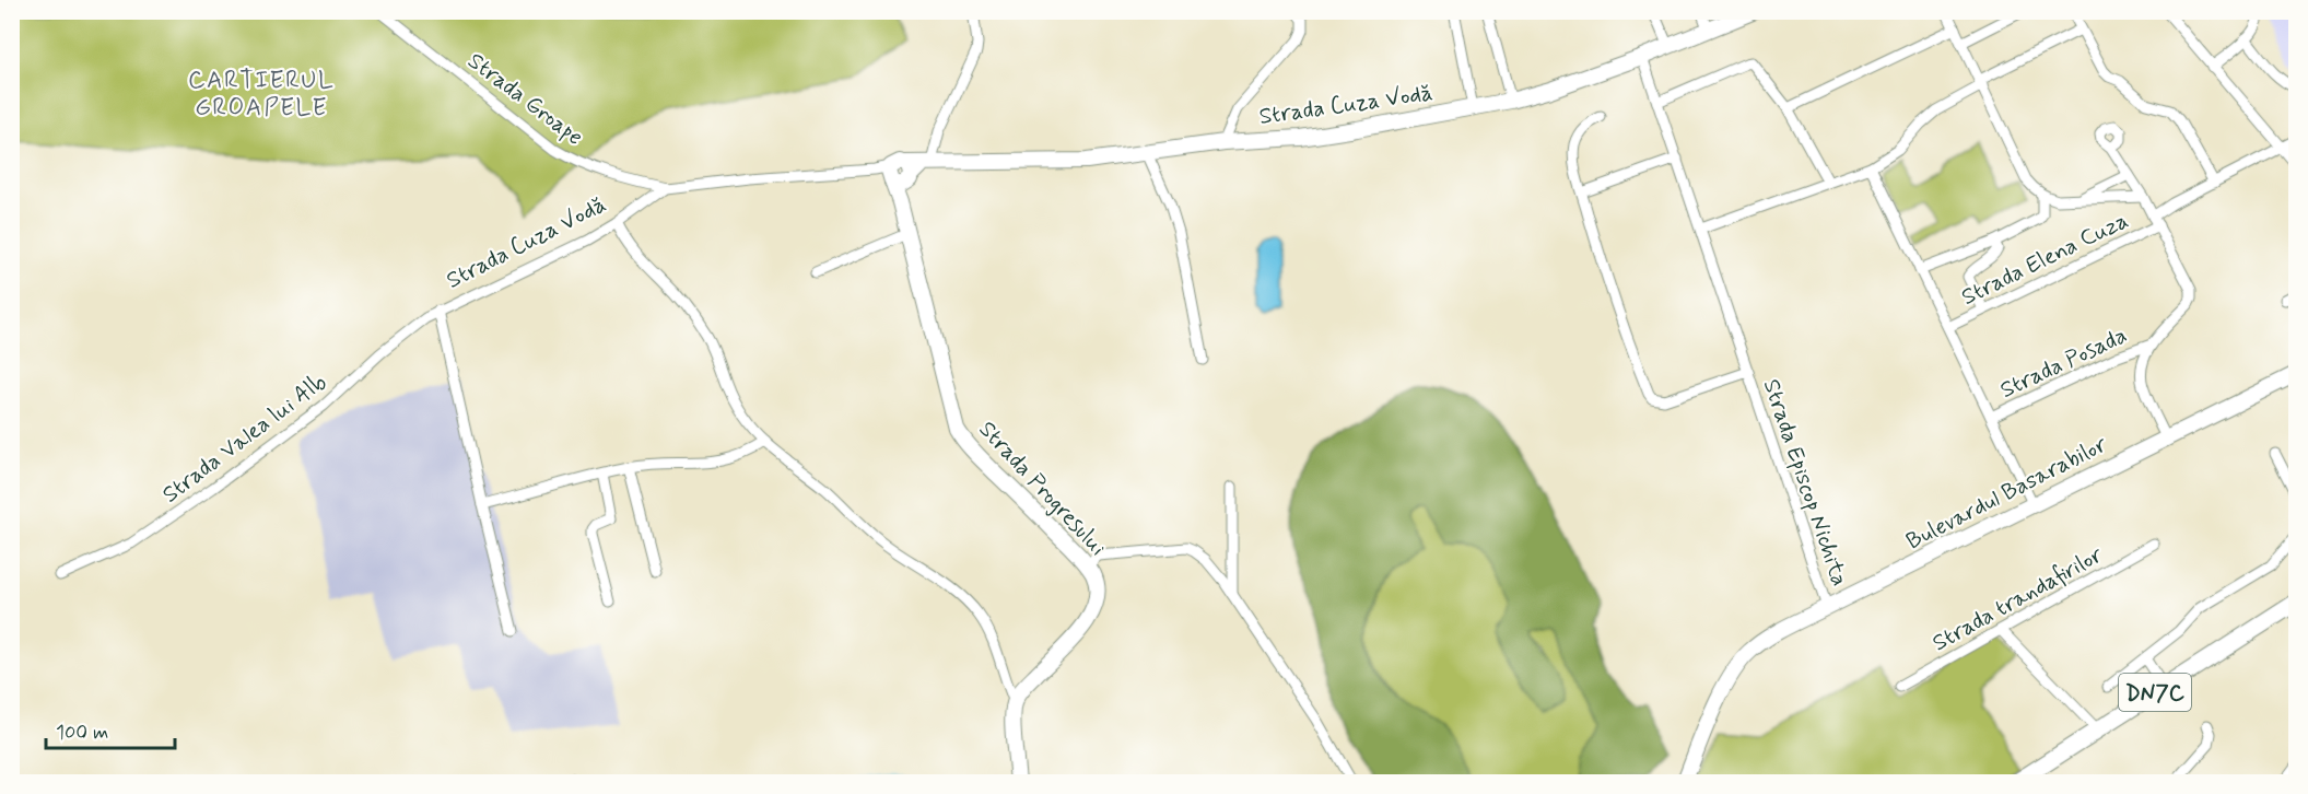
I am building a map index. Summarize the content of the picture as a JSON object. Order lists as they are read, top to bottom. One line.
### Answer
{"streets":{"main road":["DN7C"],"street":["Strada Groape","Strada Cuza Vodă","Strada Elena Cuza","Strada Posada","Strada Valea lui Alb","Strada Episcop Nichita","Strada Progresului","Bulevardul Basarabilor","Strada trandafirilor"]},"crossings":[["Strada Groape","Strada Cuza Vodă"],["Strada Cuza Vodă","Strada Valea lui Alb"],["Strada Cuza Vodă","Strada Episcop Nichita"],["Strada Cuza Vodă","Strada Progresului"],["Strada Elena Cuza","Strada Posada"],["Strada Elena Cuza","Bulevardul Basarabilor"],["Strada Posada","Bulevardul Basarabilor"],["Strada Episcop Nichita","Bulevardul Basarabilor"]],"districts":["CARTIERUL GROAPELE"],"scale_bar":"100 m"}
